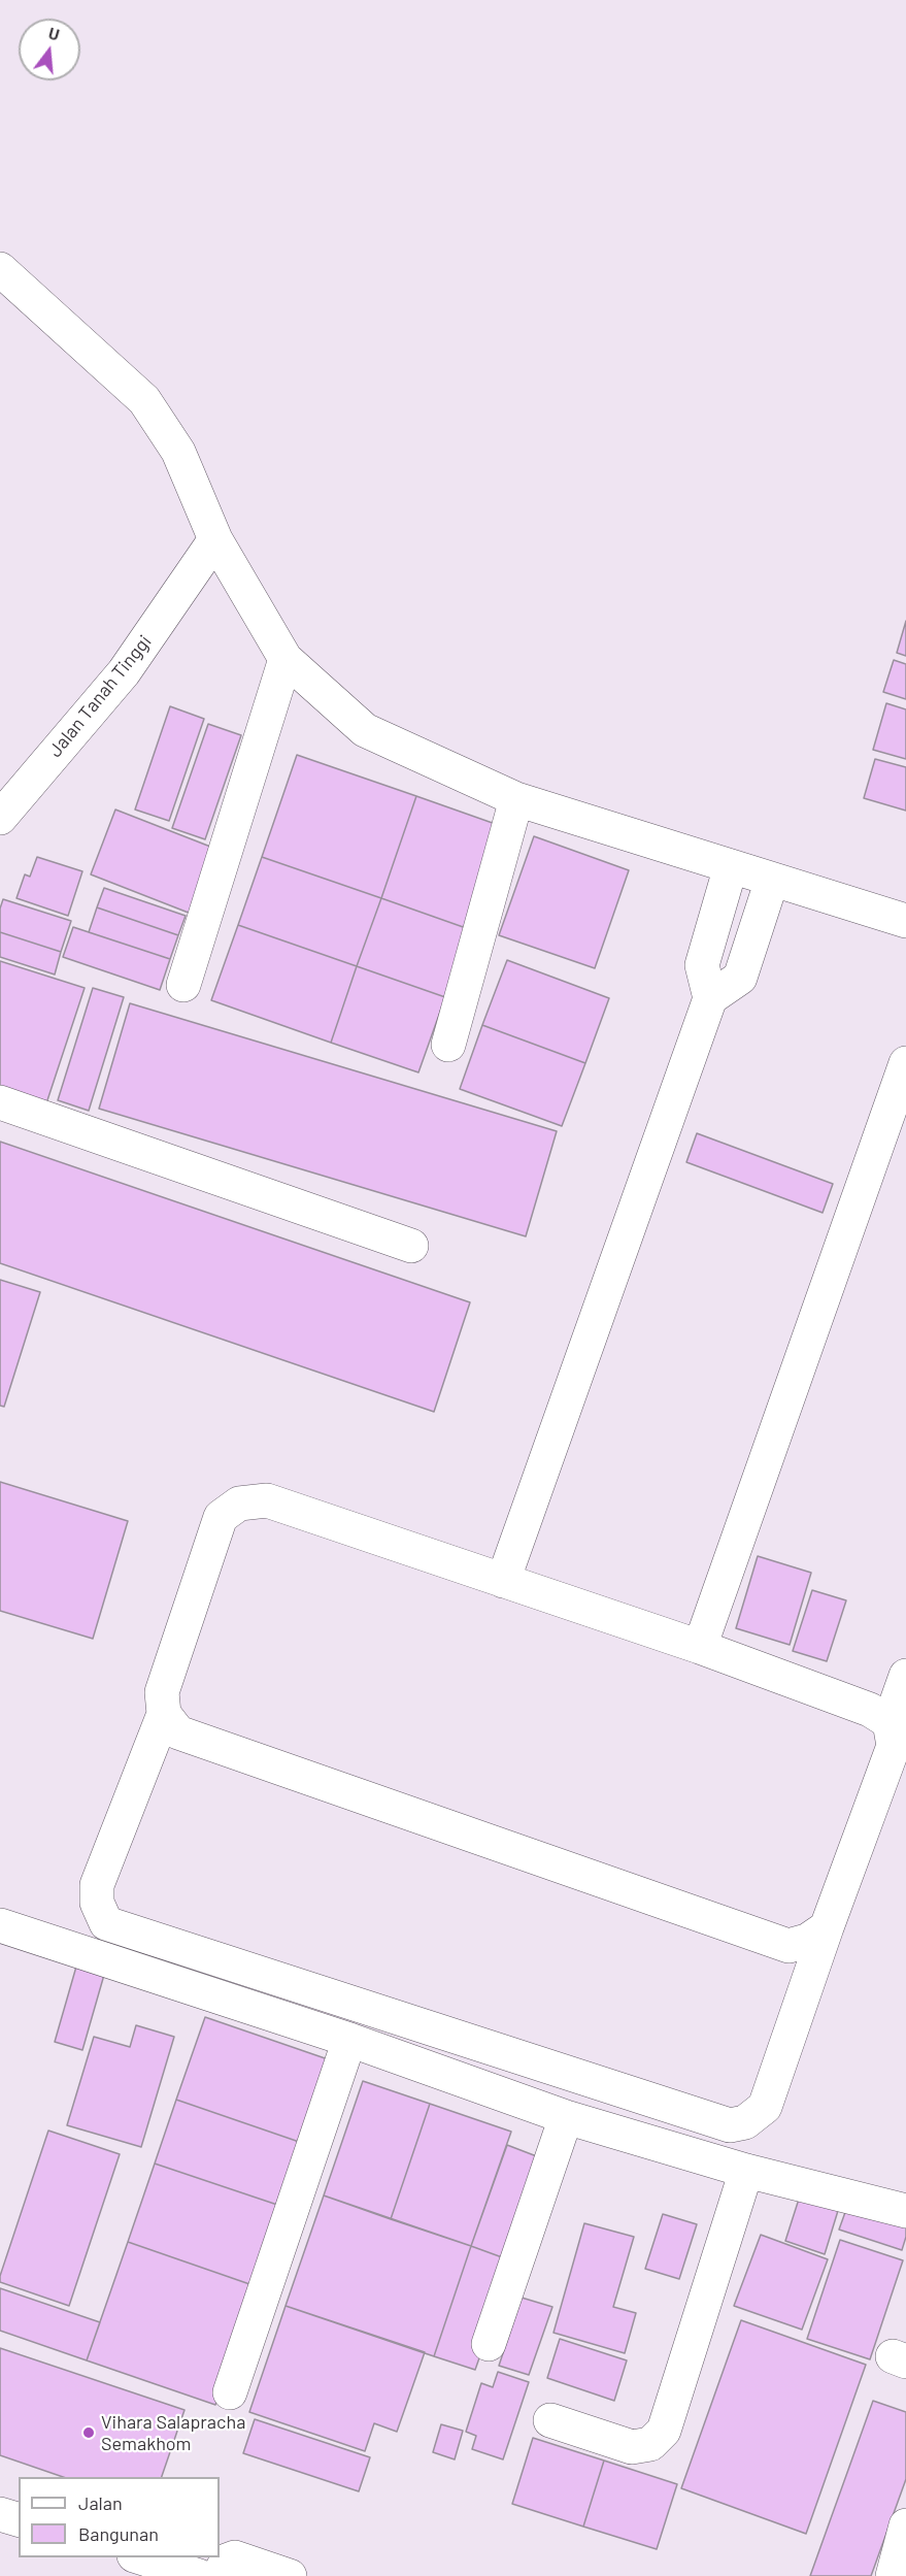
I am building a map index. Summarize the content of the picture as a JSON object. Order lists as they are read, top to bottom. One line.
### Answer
{"streets":{"street":["Jalan Tanah Tinggi"]},"places":["Vihara Salapracha Semakhom"],"legend":["Jalan","Bangunan"],"north":"top"}
